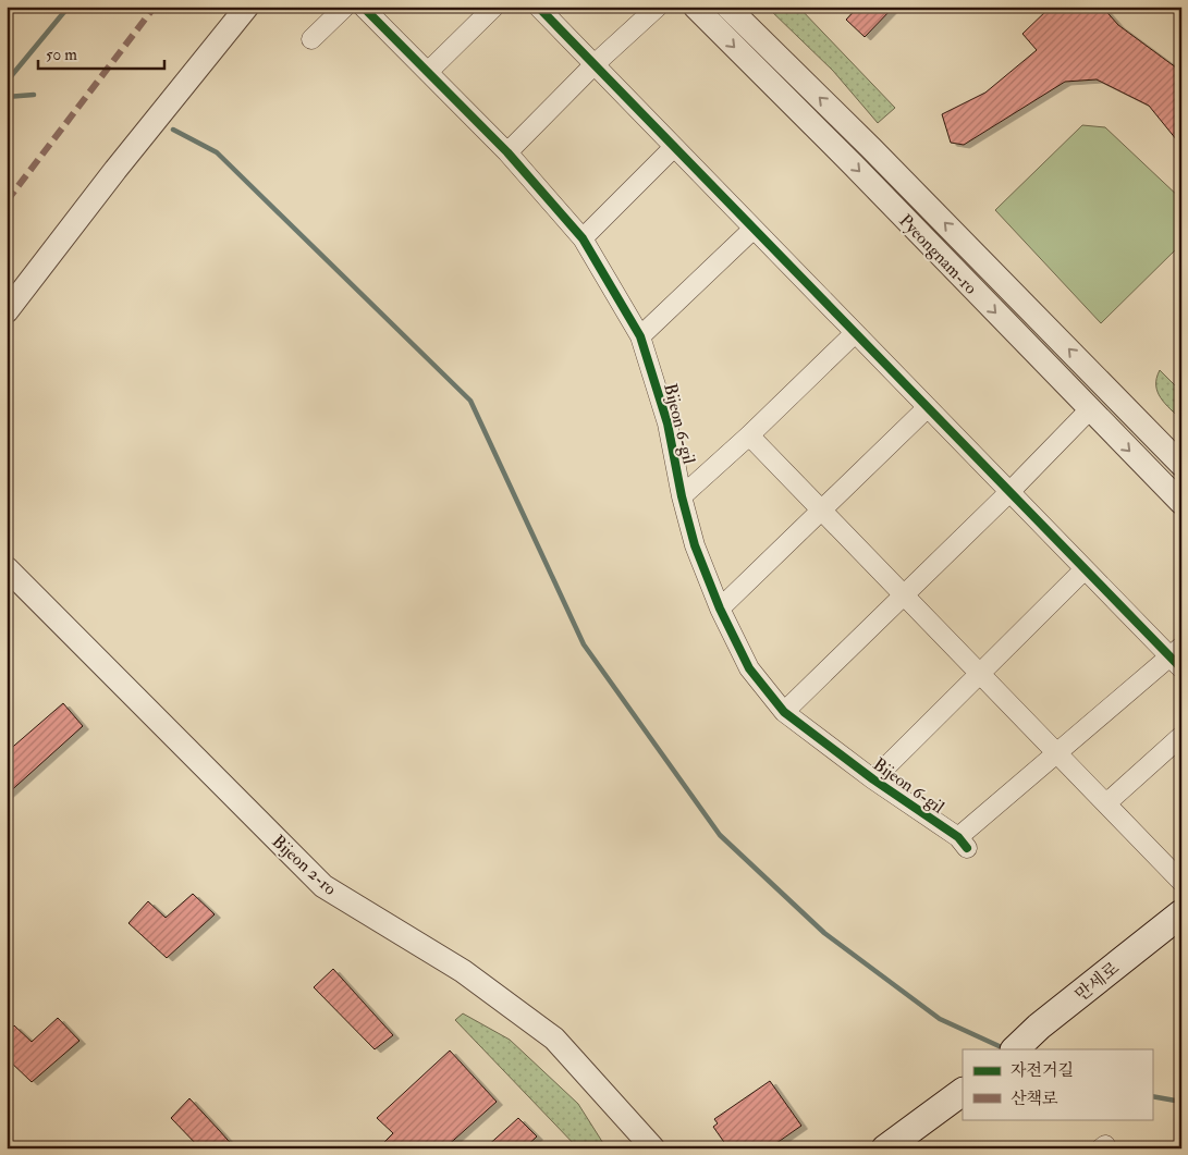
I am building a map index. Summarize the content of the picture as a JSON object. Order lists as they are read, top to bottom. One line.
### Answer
{"streets":{"main road":["만세로"],"street":["Pyeongnam-ro","Bijeon 6-gil","Bijeon 2-ro"]},"legend":["자전거길","산책로"],"scale_bar":"50 m"}
